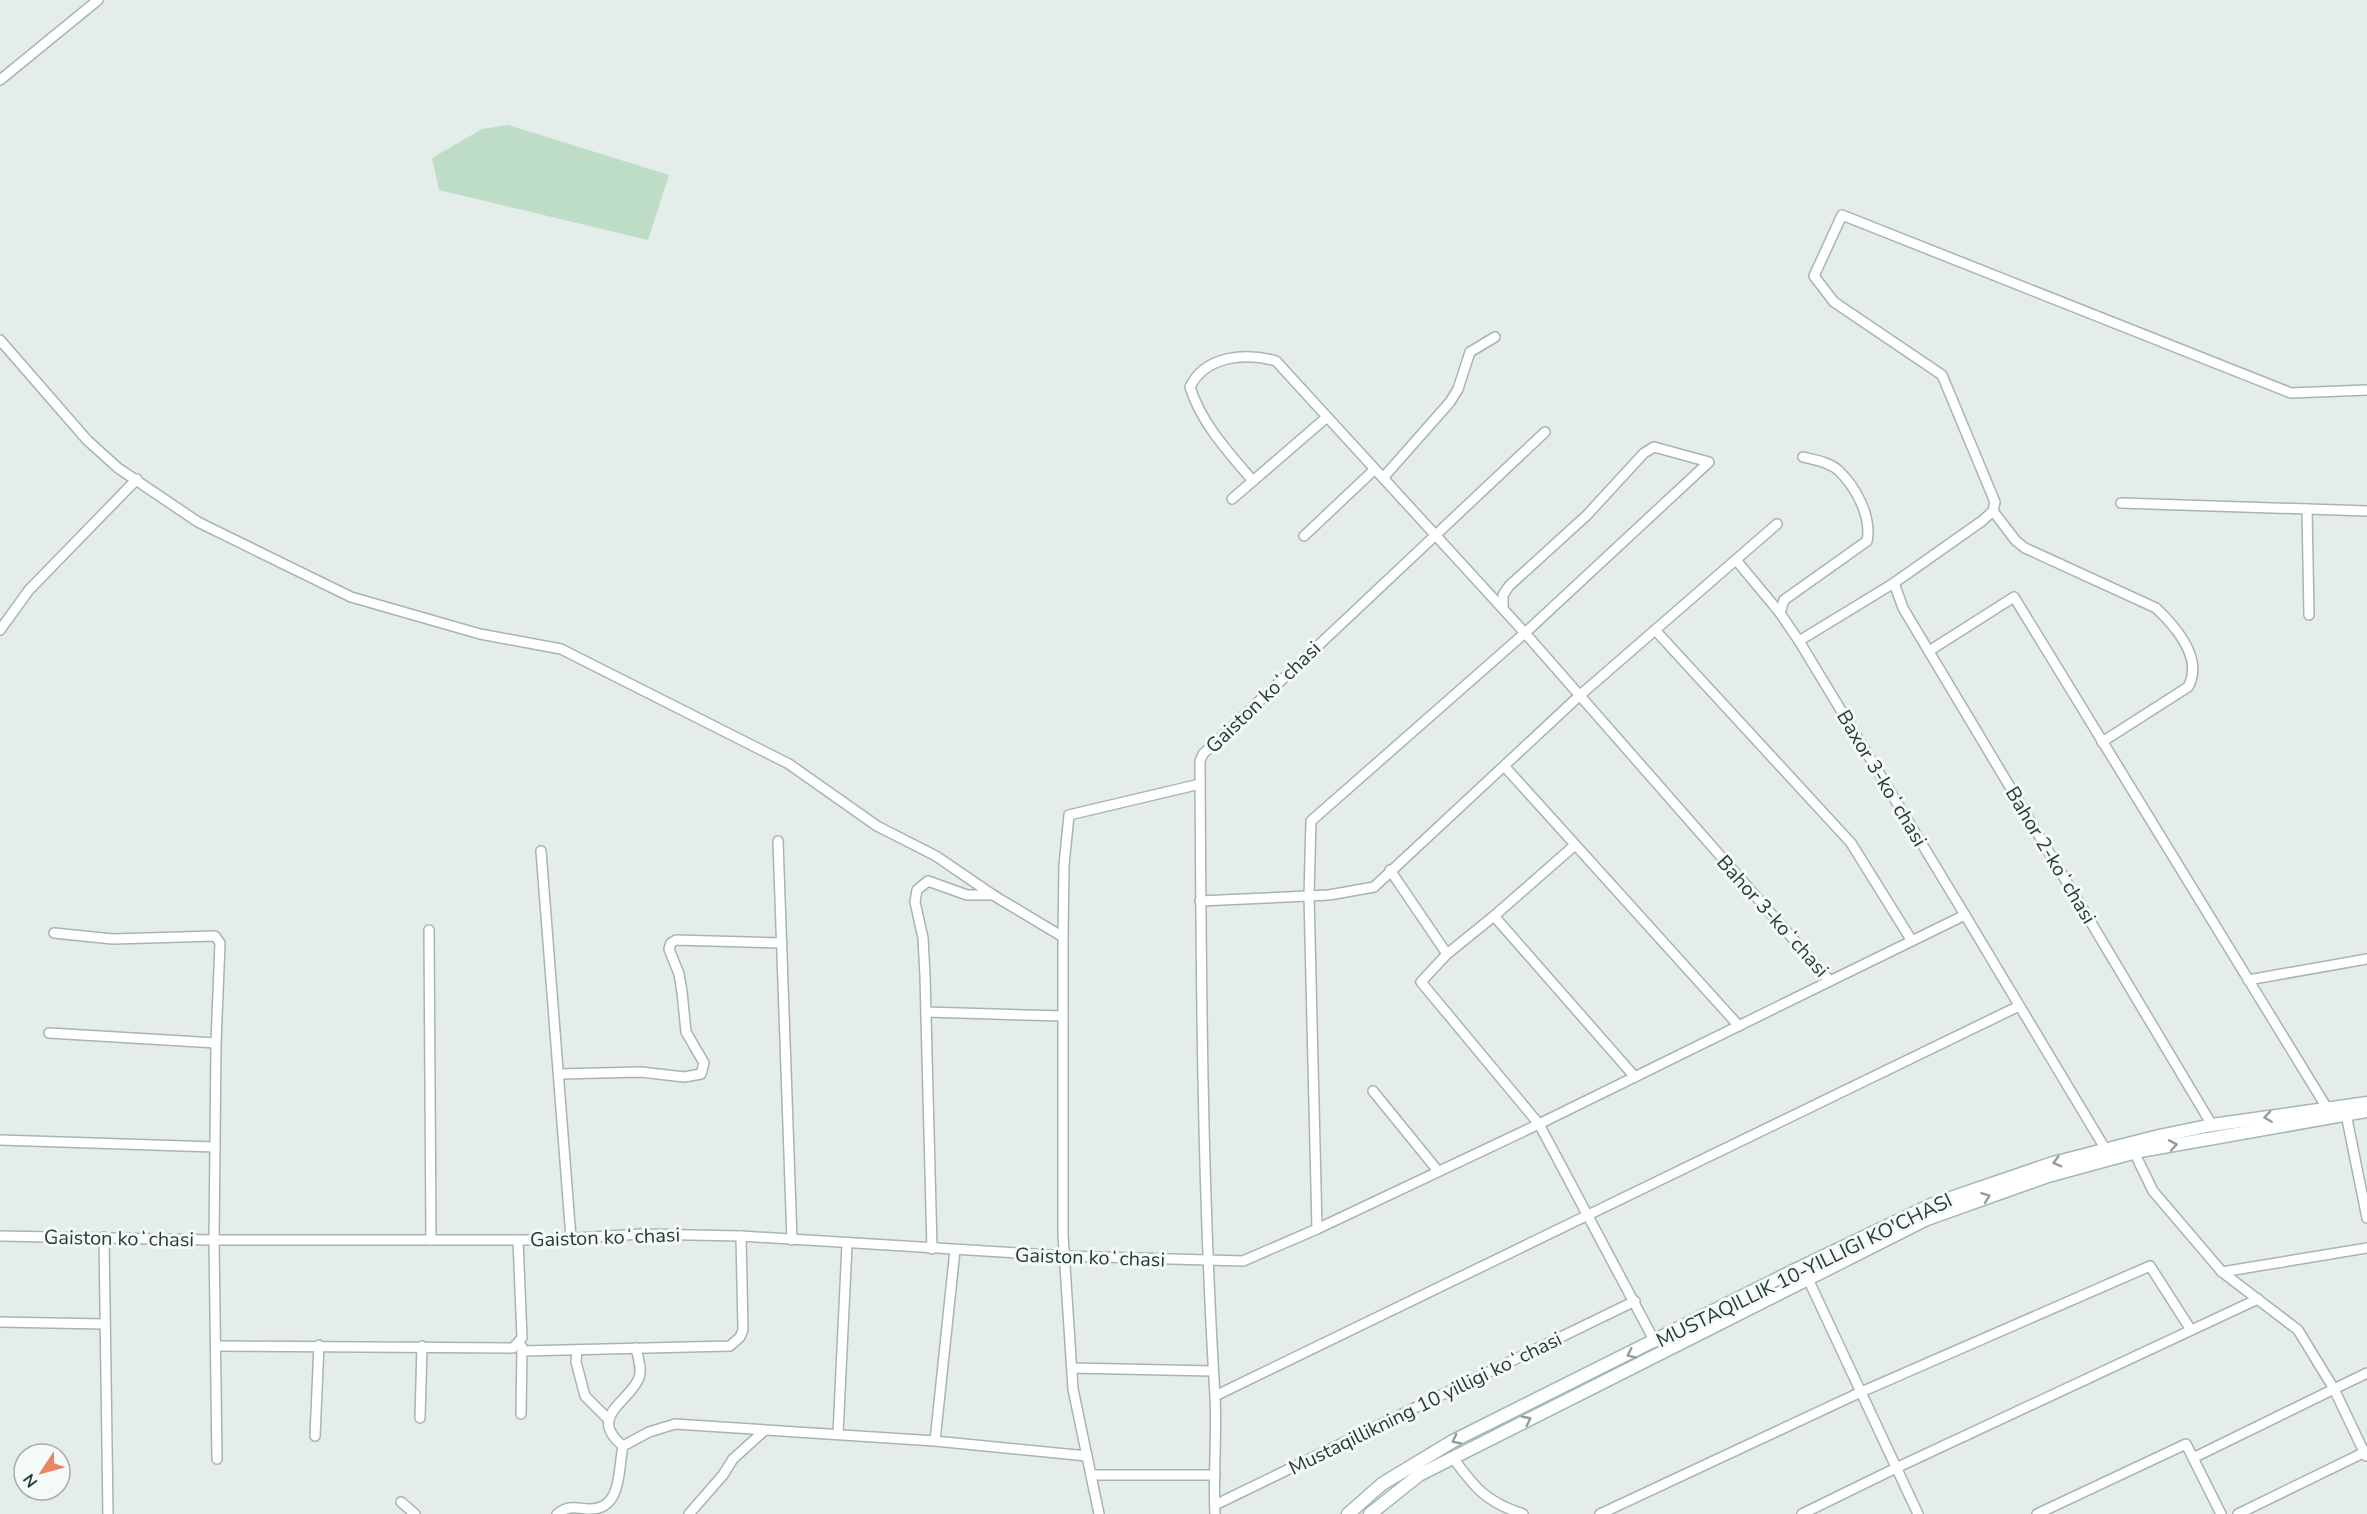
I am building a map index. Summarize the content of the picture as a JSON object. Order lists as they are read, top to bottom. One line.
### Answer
{"streets":{"main road":["MUSTAQILLIK 10-YILLIGI KO'CHASI"],"street":["Gaiston koʻchasi","Baxor 3-koʻchasi","Bahor 2-koʻchasi","Bahor 3-koʻchasi","Mustaqillikning 10 yilligi koʻchasi"]},"crossings":[["Gaiston koʻchasi","Bahor 3-koʻchasi"],["Gaiston koʻchasi","Mustaqillikning 10 yilligi koʻchasi"],["Baxor 3-koʻchasi","Bahor 3-koʻchasi"],["Bahor 2-koʻchasi","MUSTAQILLIK 10-YILLIGI KO'CHASI"]],"north":"bottom left"}
